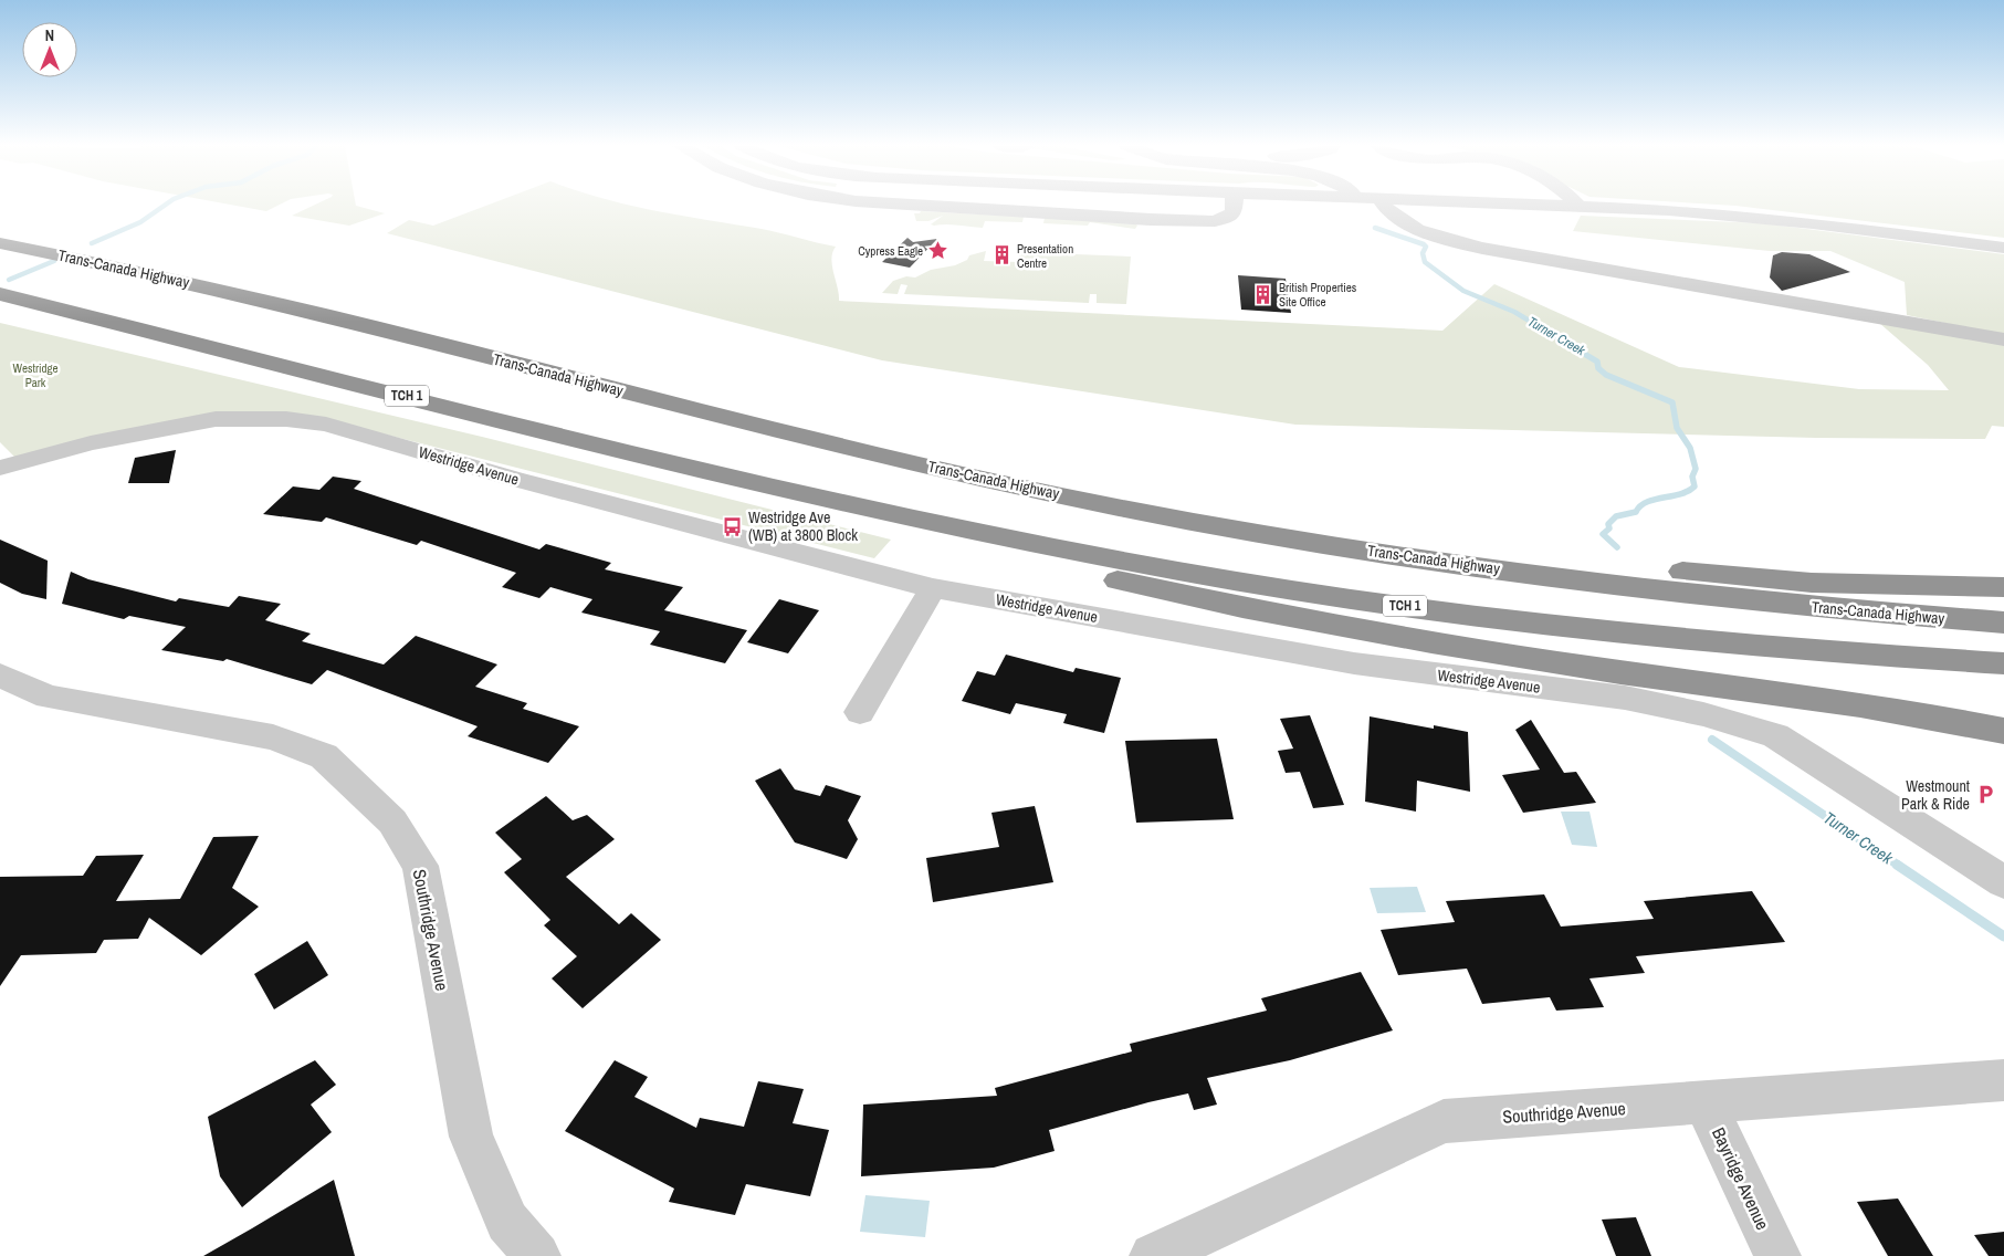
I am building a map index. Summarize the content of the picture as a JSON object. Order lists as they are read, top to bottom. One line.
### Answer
{"streets":{"highway":["Trans-Canada Highway","TCH 1"],"street":["Westridge Avenue","Southridge Avenue","Bayridge Avenue"]},"crossings":[["Southridge Avenue","Bayridge Avenue"]],"water":["Turner Creek"],"parks":["Westridge Park"],"places":{"place":["Cypress Eagle"],"building":["Presentation Centre","British Properties Site Office"],"bus stop":["Westridge Ave (WB) at 3800 Block"],"parking":["Westmount Park & Ride"]},"north":"top"}
